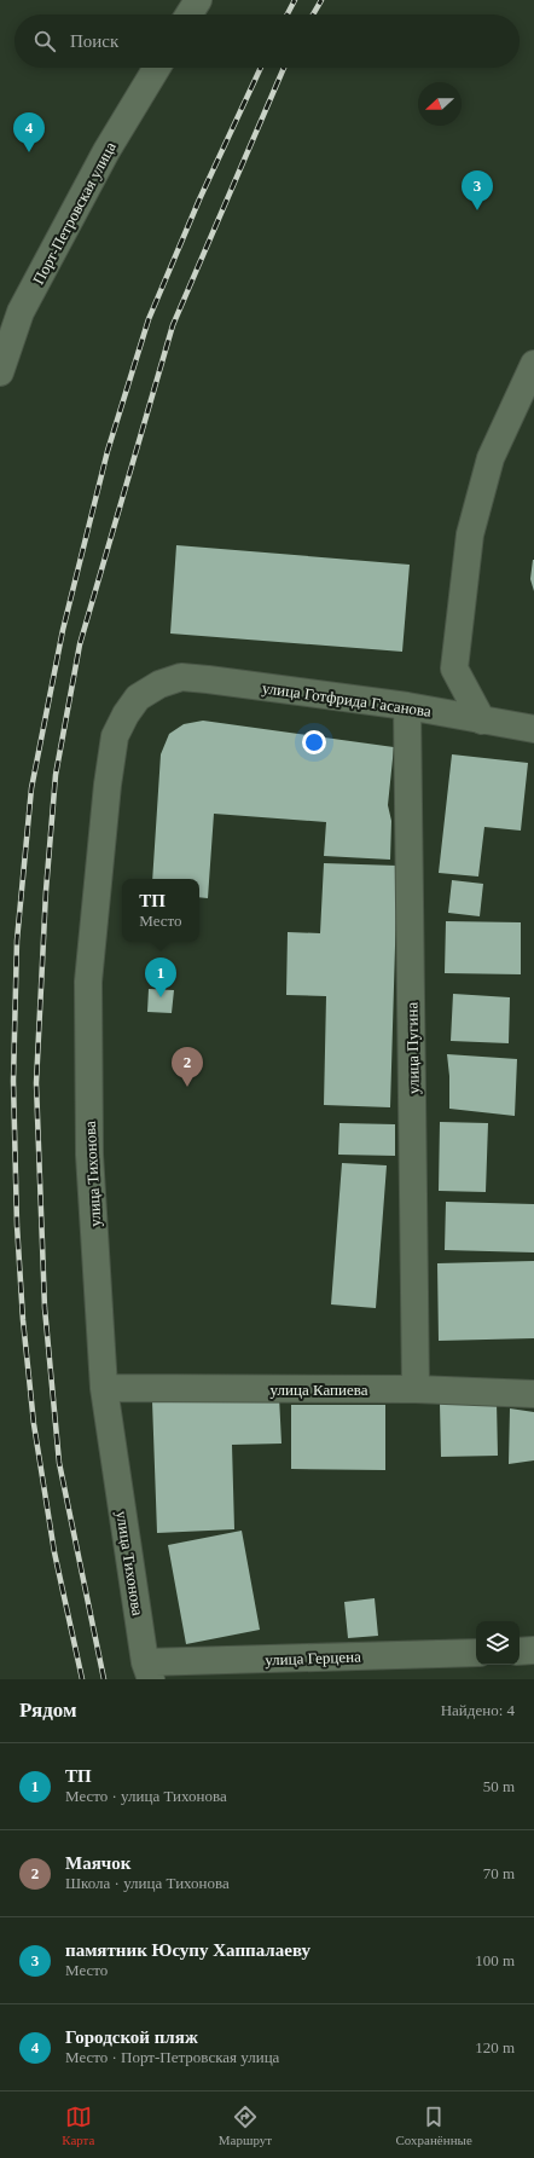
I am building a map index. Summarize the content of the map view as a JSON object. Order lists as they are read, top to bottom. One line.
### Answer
{"streets":{"street":["Порт-Петровская улица","улица Готфрида Гасанова","улица Пугина","улица Тихонова","улица Капиева","улица Герцена"]},"crossings":[["улица Готфрида Гасанова","улица Пугина"],["улица Готфрида Гасанова","улица Тихонова"],["улица Пугина","улица Капиева"],["улица Тихонова","улица Капиева"],["улица Тихонова","улица Герцена"]],"north":"left","page":{"search":"Поиск","pins":["4","3","1","2"],"popup":["ТП","Место"],"heading":["Рядом","Найдено: 4"],"list":[{"mark":"1","name":"ТП","note":"Место · улица Тихонова","value":"50 m"},{"mark":"2","name":"Маячок","note":"Школа · улица Тихонова","value":"70 m"},{"mark":"3","name":"памятник Юсупу Хаппалаеву","note":"Место","value":"100 m"},{"mark":"4","name":"Городской пляж","note":"Место · Порт-Петровская улица","value":"120 m"}],"nav":["Карта","Маршрут","Сохранённые"]}}
